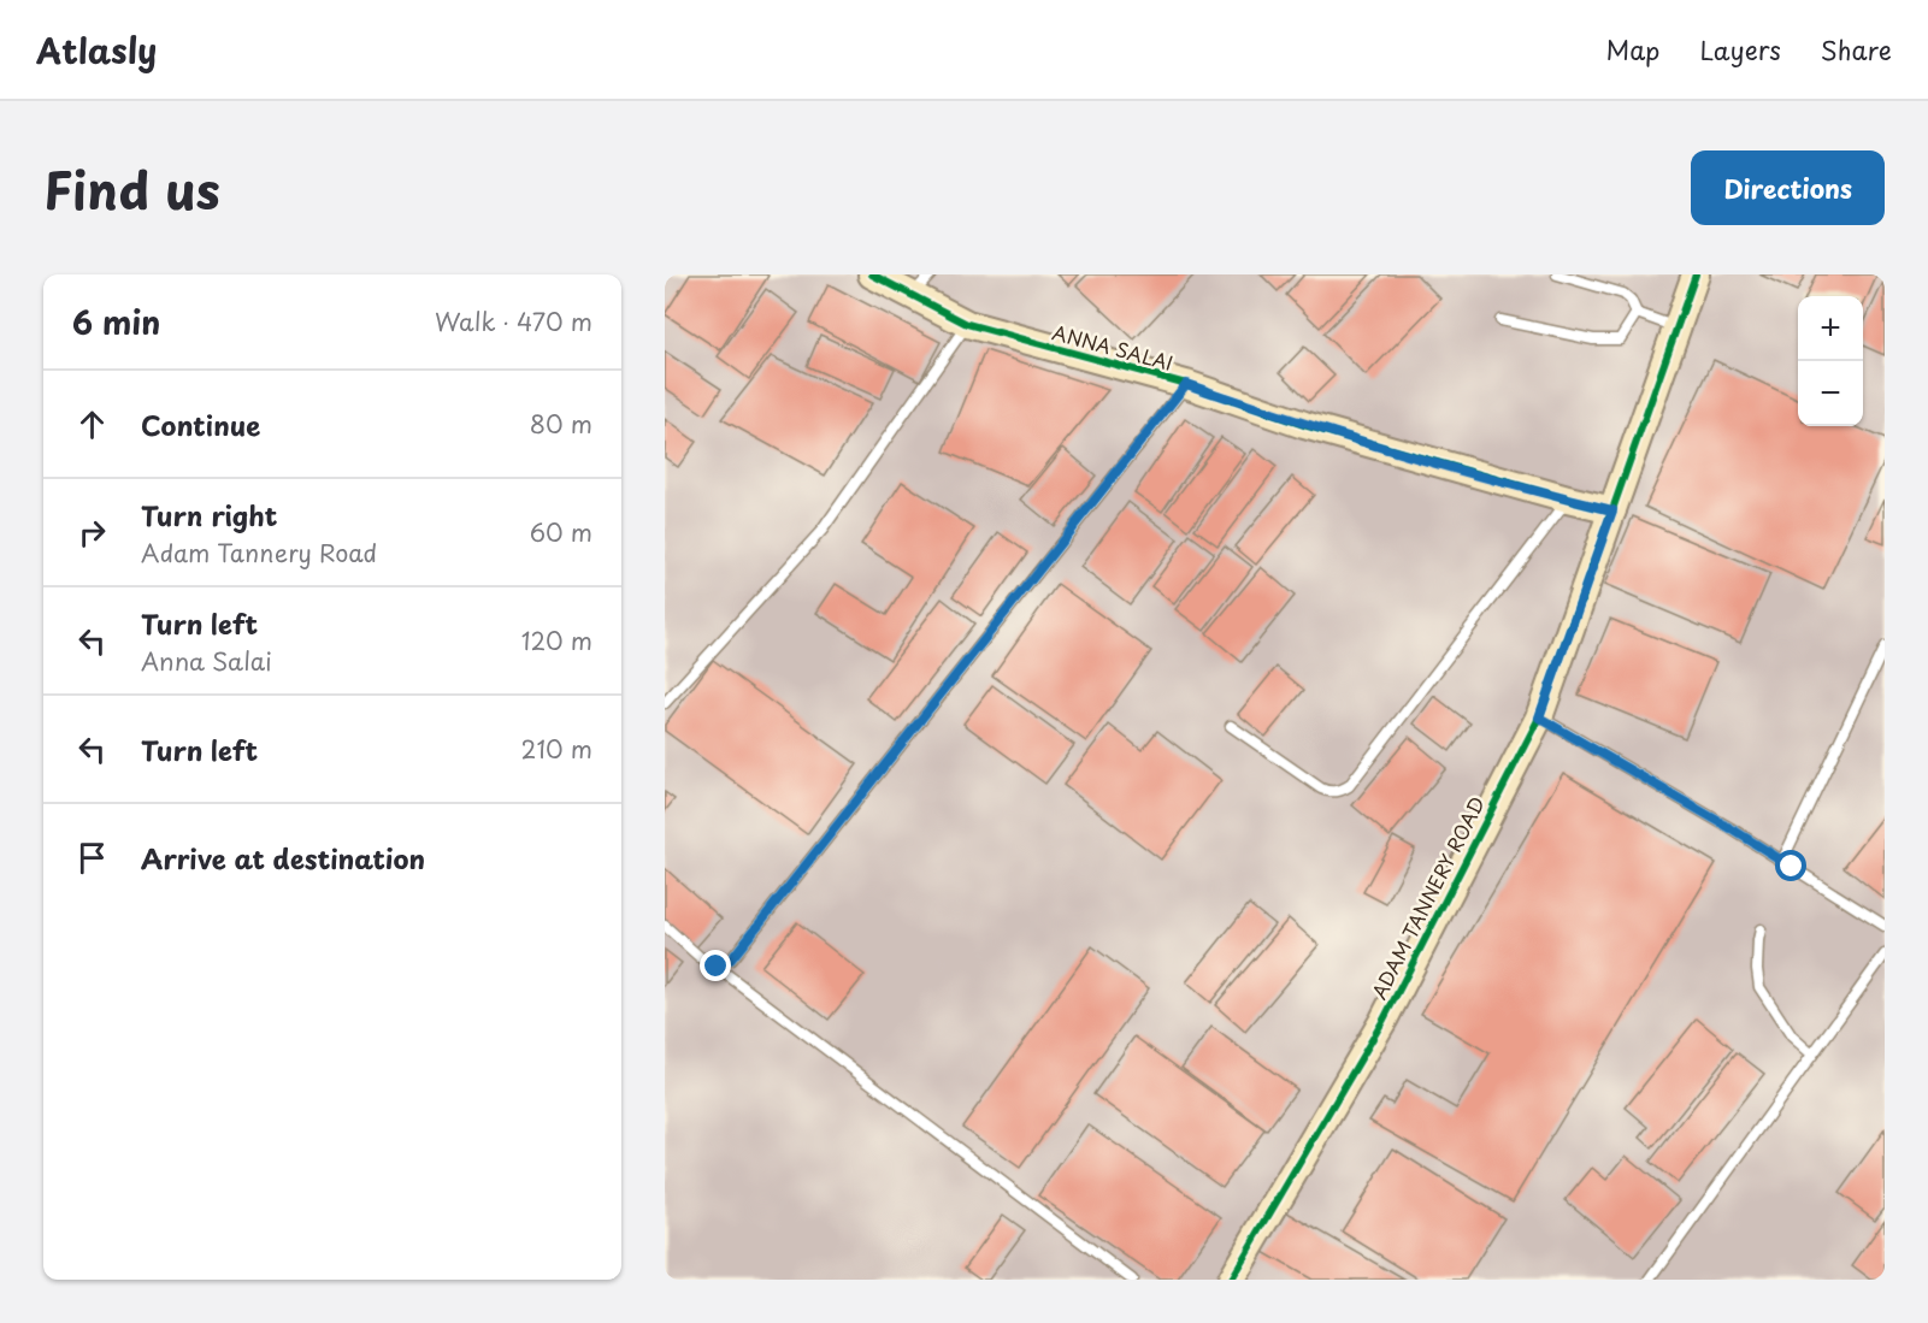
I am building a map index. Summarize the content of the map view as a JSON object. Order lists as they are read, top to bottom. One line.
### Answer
{"streets":{"street":["ANNA SALAI","ADAM TANNERY ROAD"]},"crossings":[["ANNA SALAI","ADAM TANNERY ROAD"]],"page":{"header":"Atlasly","nav":["Map","Layers","Share"],"title":"Find us","buttons":"Directions","heading":["6 min","Walk · 470 m"],"map_buttons":["+","−"],"list":[["Continue","80 m"],["Turn right","Adam Tannery Road","60 m"],["Turn left","Anna Salai","120 m"],["Turn left","210 m"],"Arrive at destination"]}}
